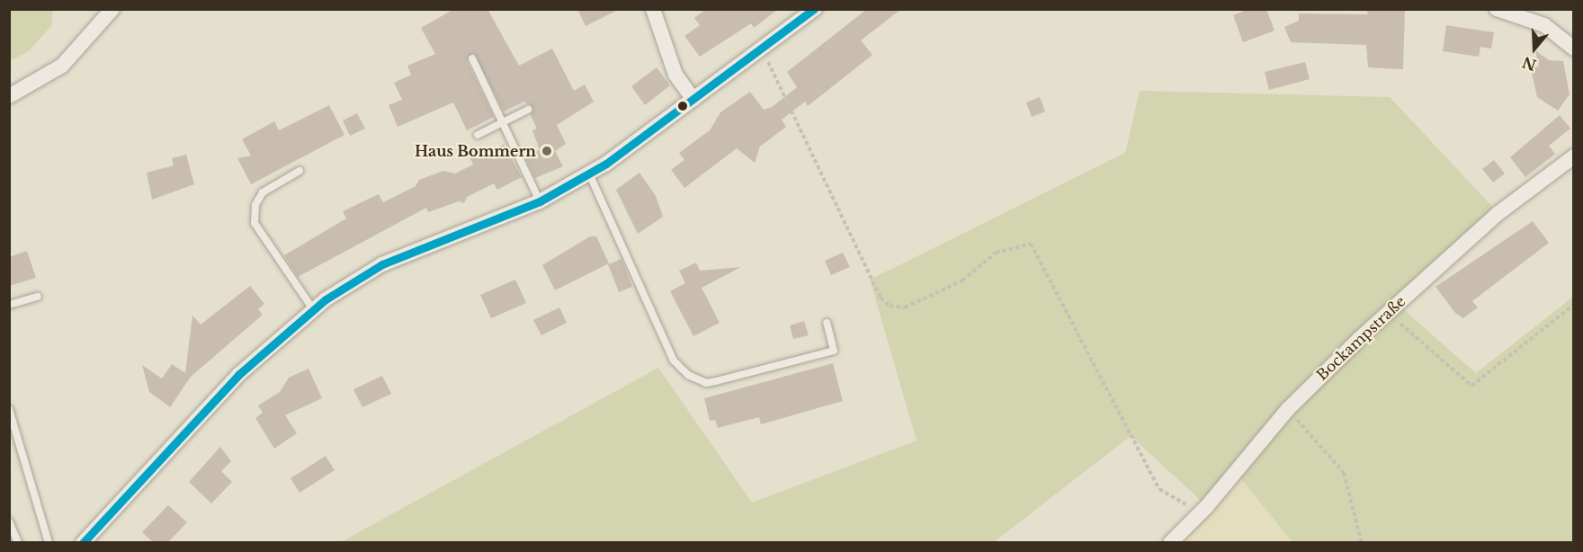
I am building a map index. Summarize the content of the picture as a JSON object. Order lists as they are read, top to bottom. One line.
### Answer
{"streets":{"street":["Bockampstraße"]},"places":["Haus Bommern"],"north":"bottom"}
